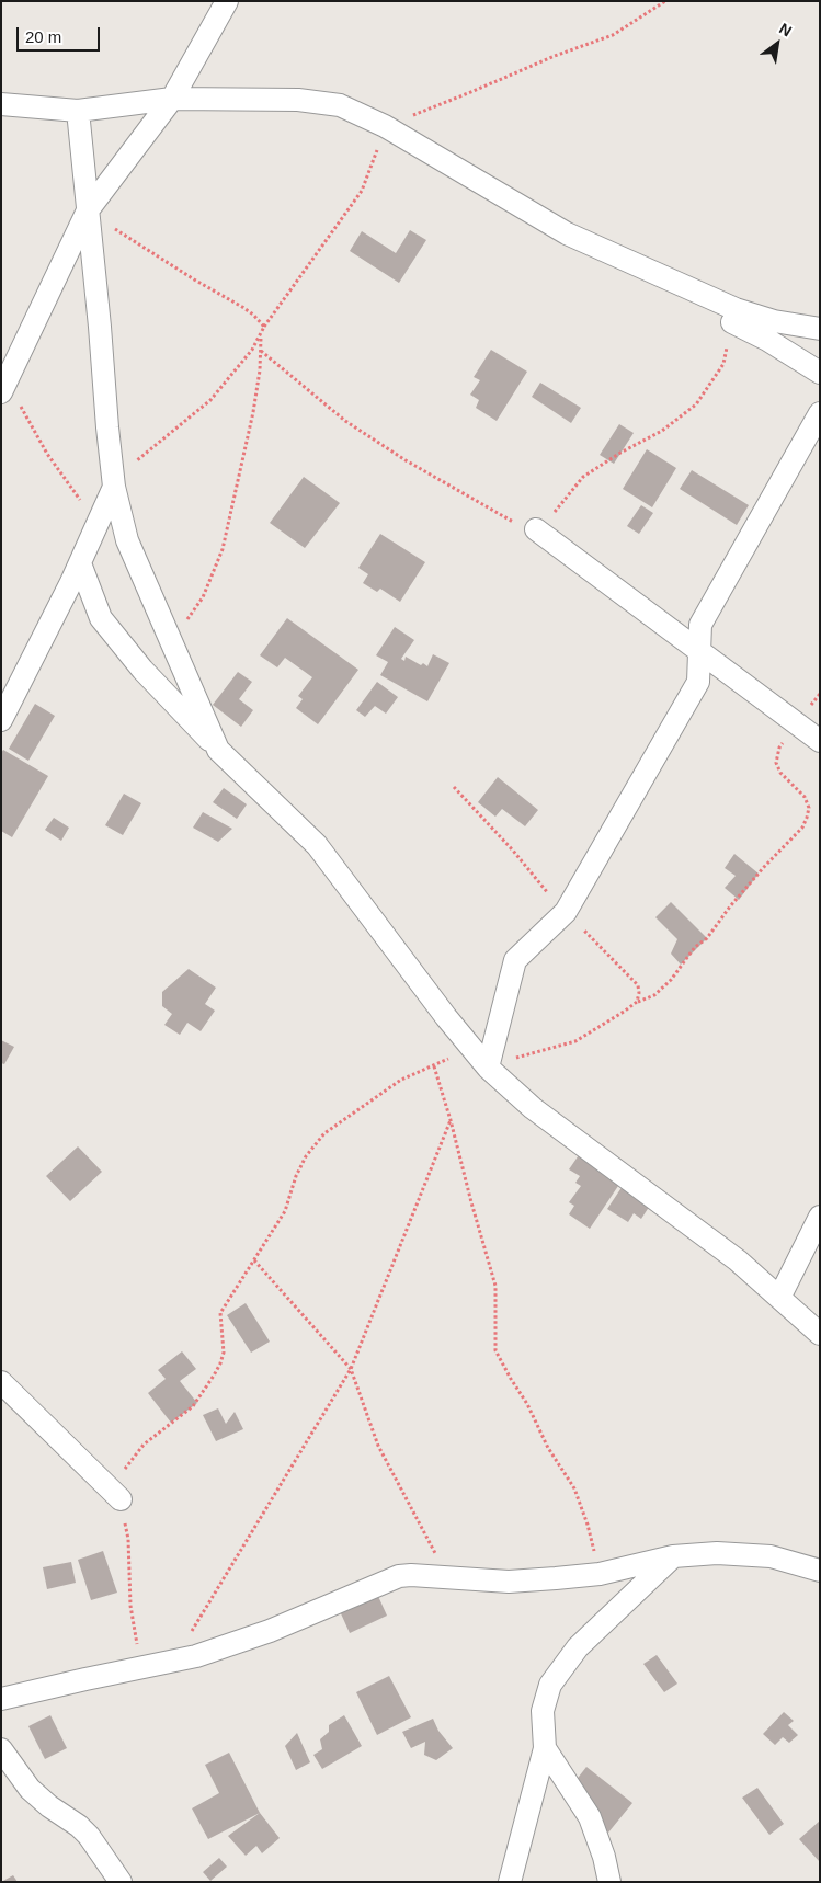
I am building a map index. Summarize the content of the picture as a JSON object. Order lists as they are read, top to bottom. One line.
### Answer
{"scale_bar":"20 m","north":"top right"}
